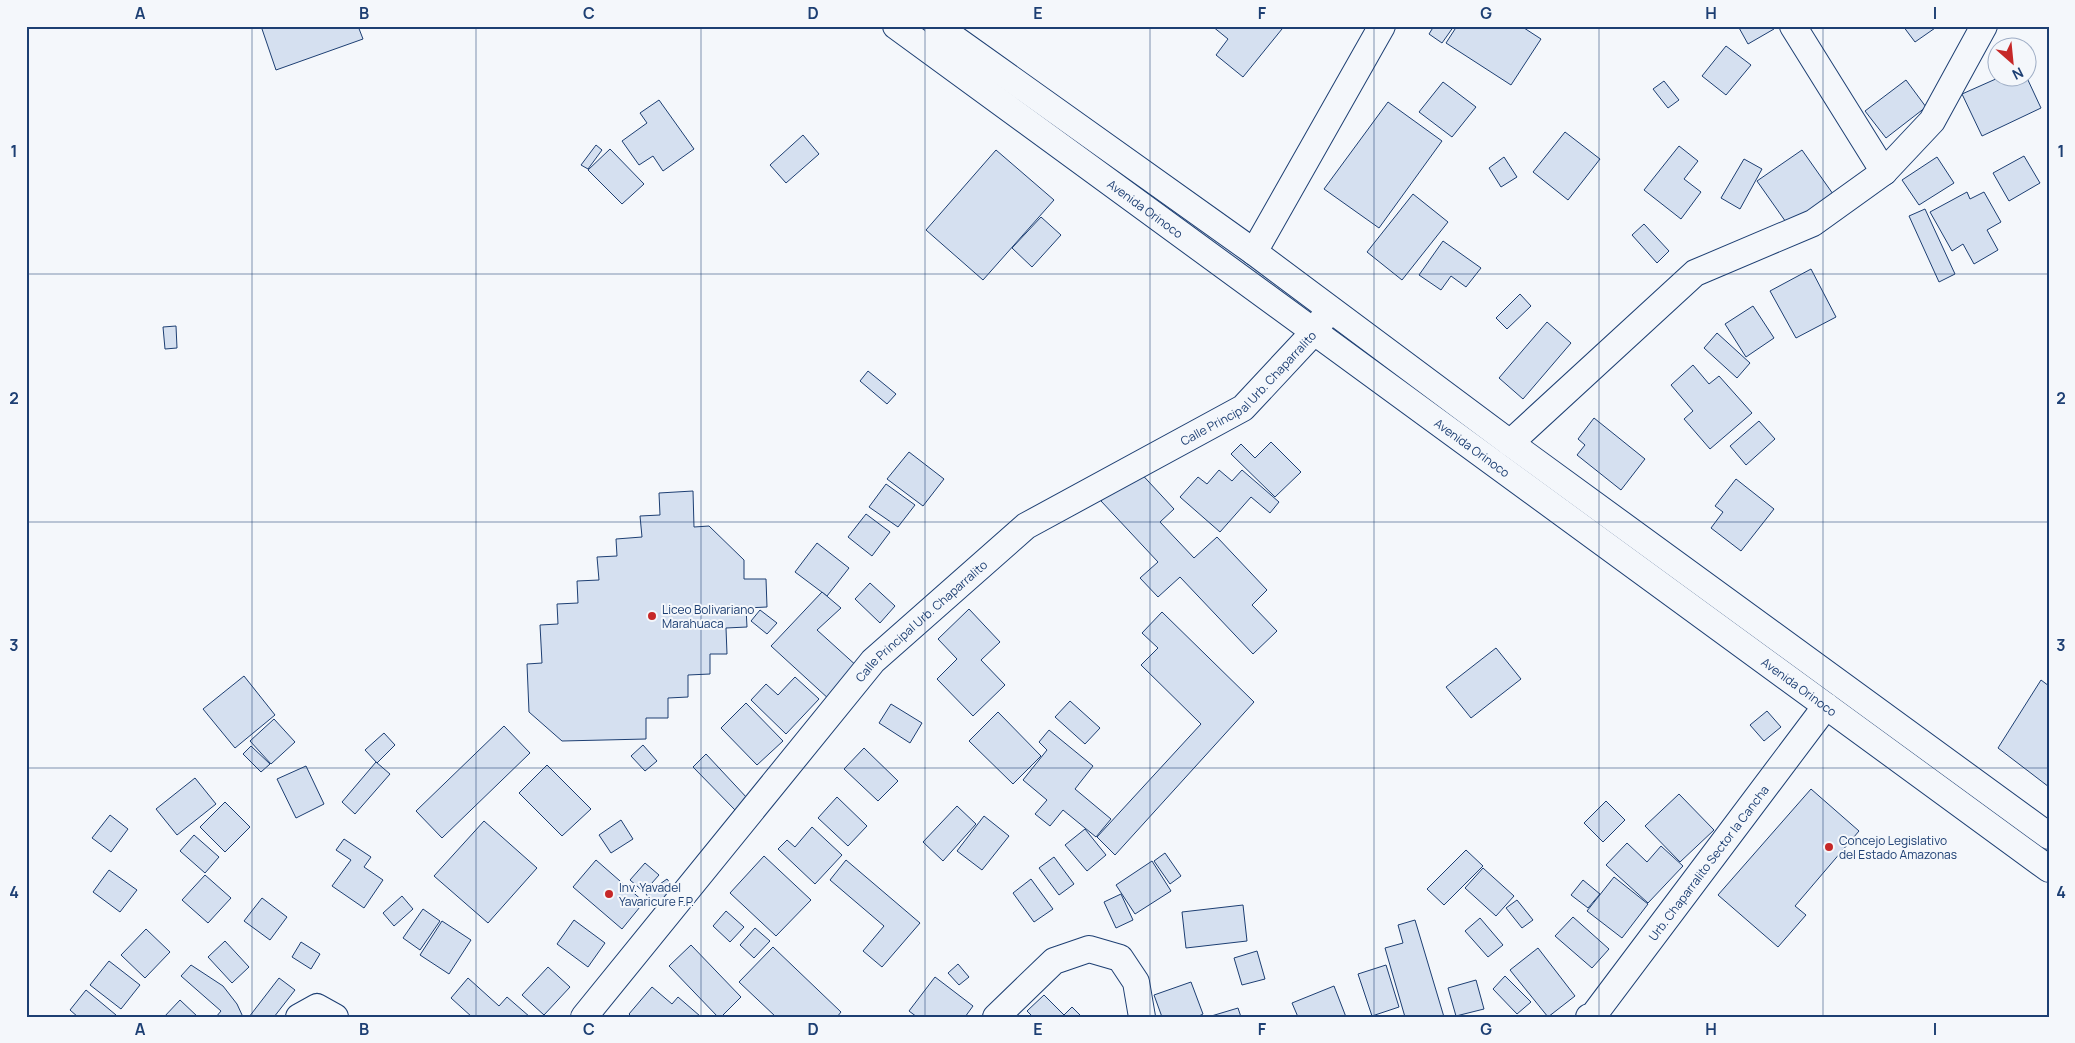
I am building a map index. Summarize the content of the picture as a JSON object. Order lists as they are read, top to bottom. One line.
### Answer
{"streets":{"street":["Avenida Orinoco","Calle Principal Urb. Chaparralito","Urb. Chaparralito Sector la Cancha"]},"crossings":[["Avenida Orinoco","Calle Principal Urb. Chaparralito"],["Avenida Orinoco","Urb. Chaparralito Sector la Cancha"]],"places":["Liceo Bolivariano Marahuaca","Concejo Legislativo del Estado Amazonas","Inv. Yavadel Yavaricure F.P."],"north":"bottom right","grid":{"columns":["A","B","C","D","E","F","G","H","I"],"rows":["1","2","3","4"]}}
